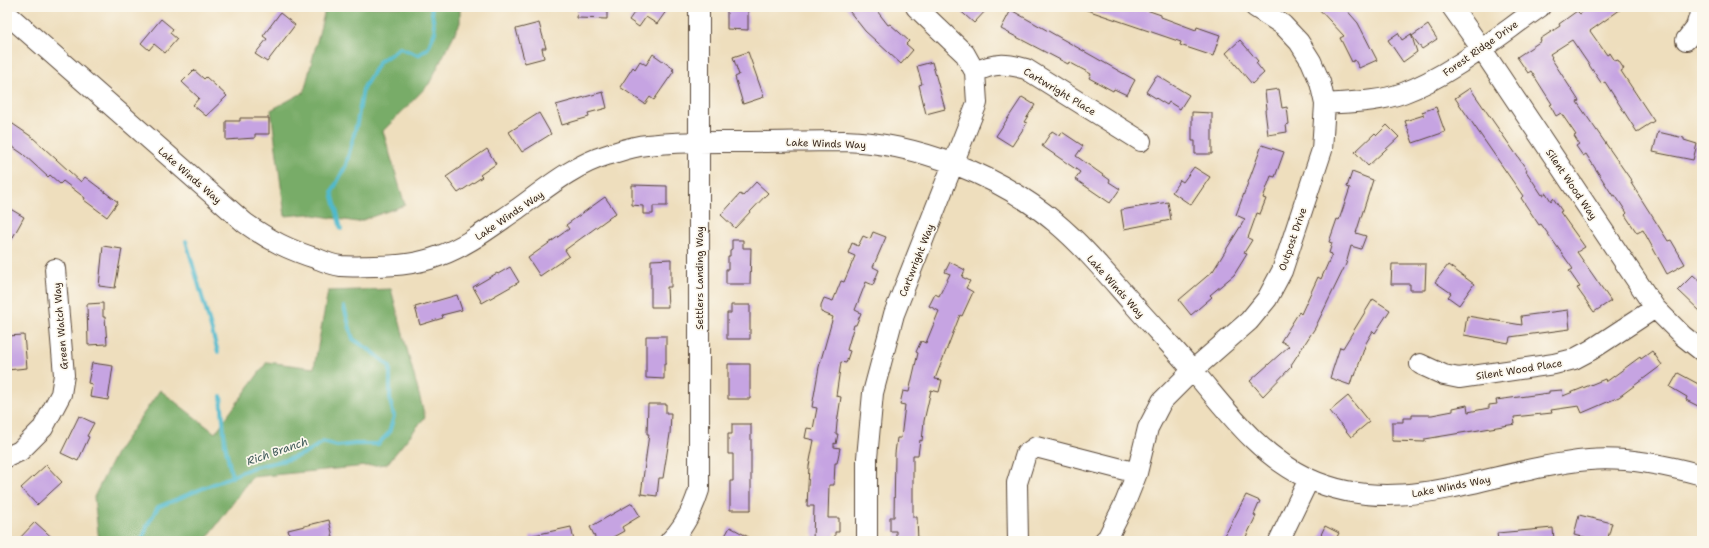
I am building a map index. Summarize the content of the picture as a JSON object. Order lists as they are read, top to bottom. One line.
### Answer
{"streets":{"street":["Forest Ridge Drive","Cartwright Place","Lake Winds Way","Silent Wood Way","Outpost Drive","Cartwright Way","Settlers Landing Way","Green Watch Way","Silent Wood Place"]},"crossings":[["Forest Ridge Drive","Silent Wood Way"],["Forest Ridge Drive","Outpost Drive"],["Cartwright Place","Cartwright Way"],["Lake Winds Way","Outpost Drive"],["Lake Winds Way","Cartwright Way"],["Lake Winds Way","Settlers Landing Way"],["Silent Wood Way","Silent Wood Place"]],"water":["Rich Branch"]}
